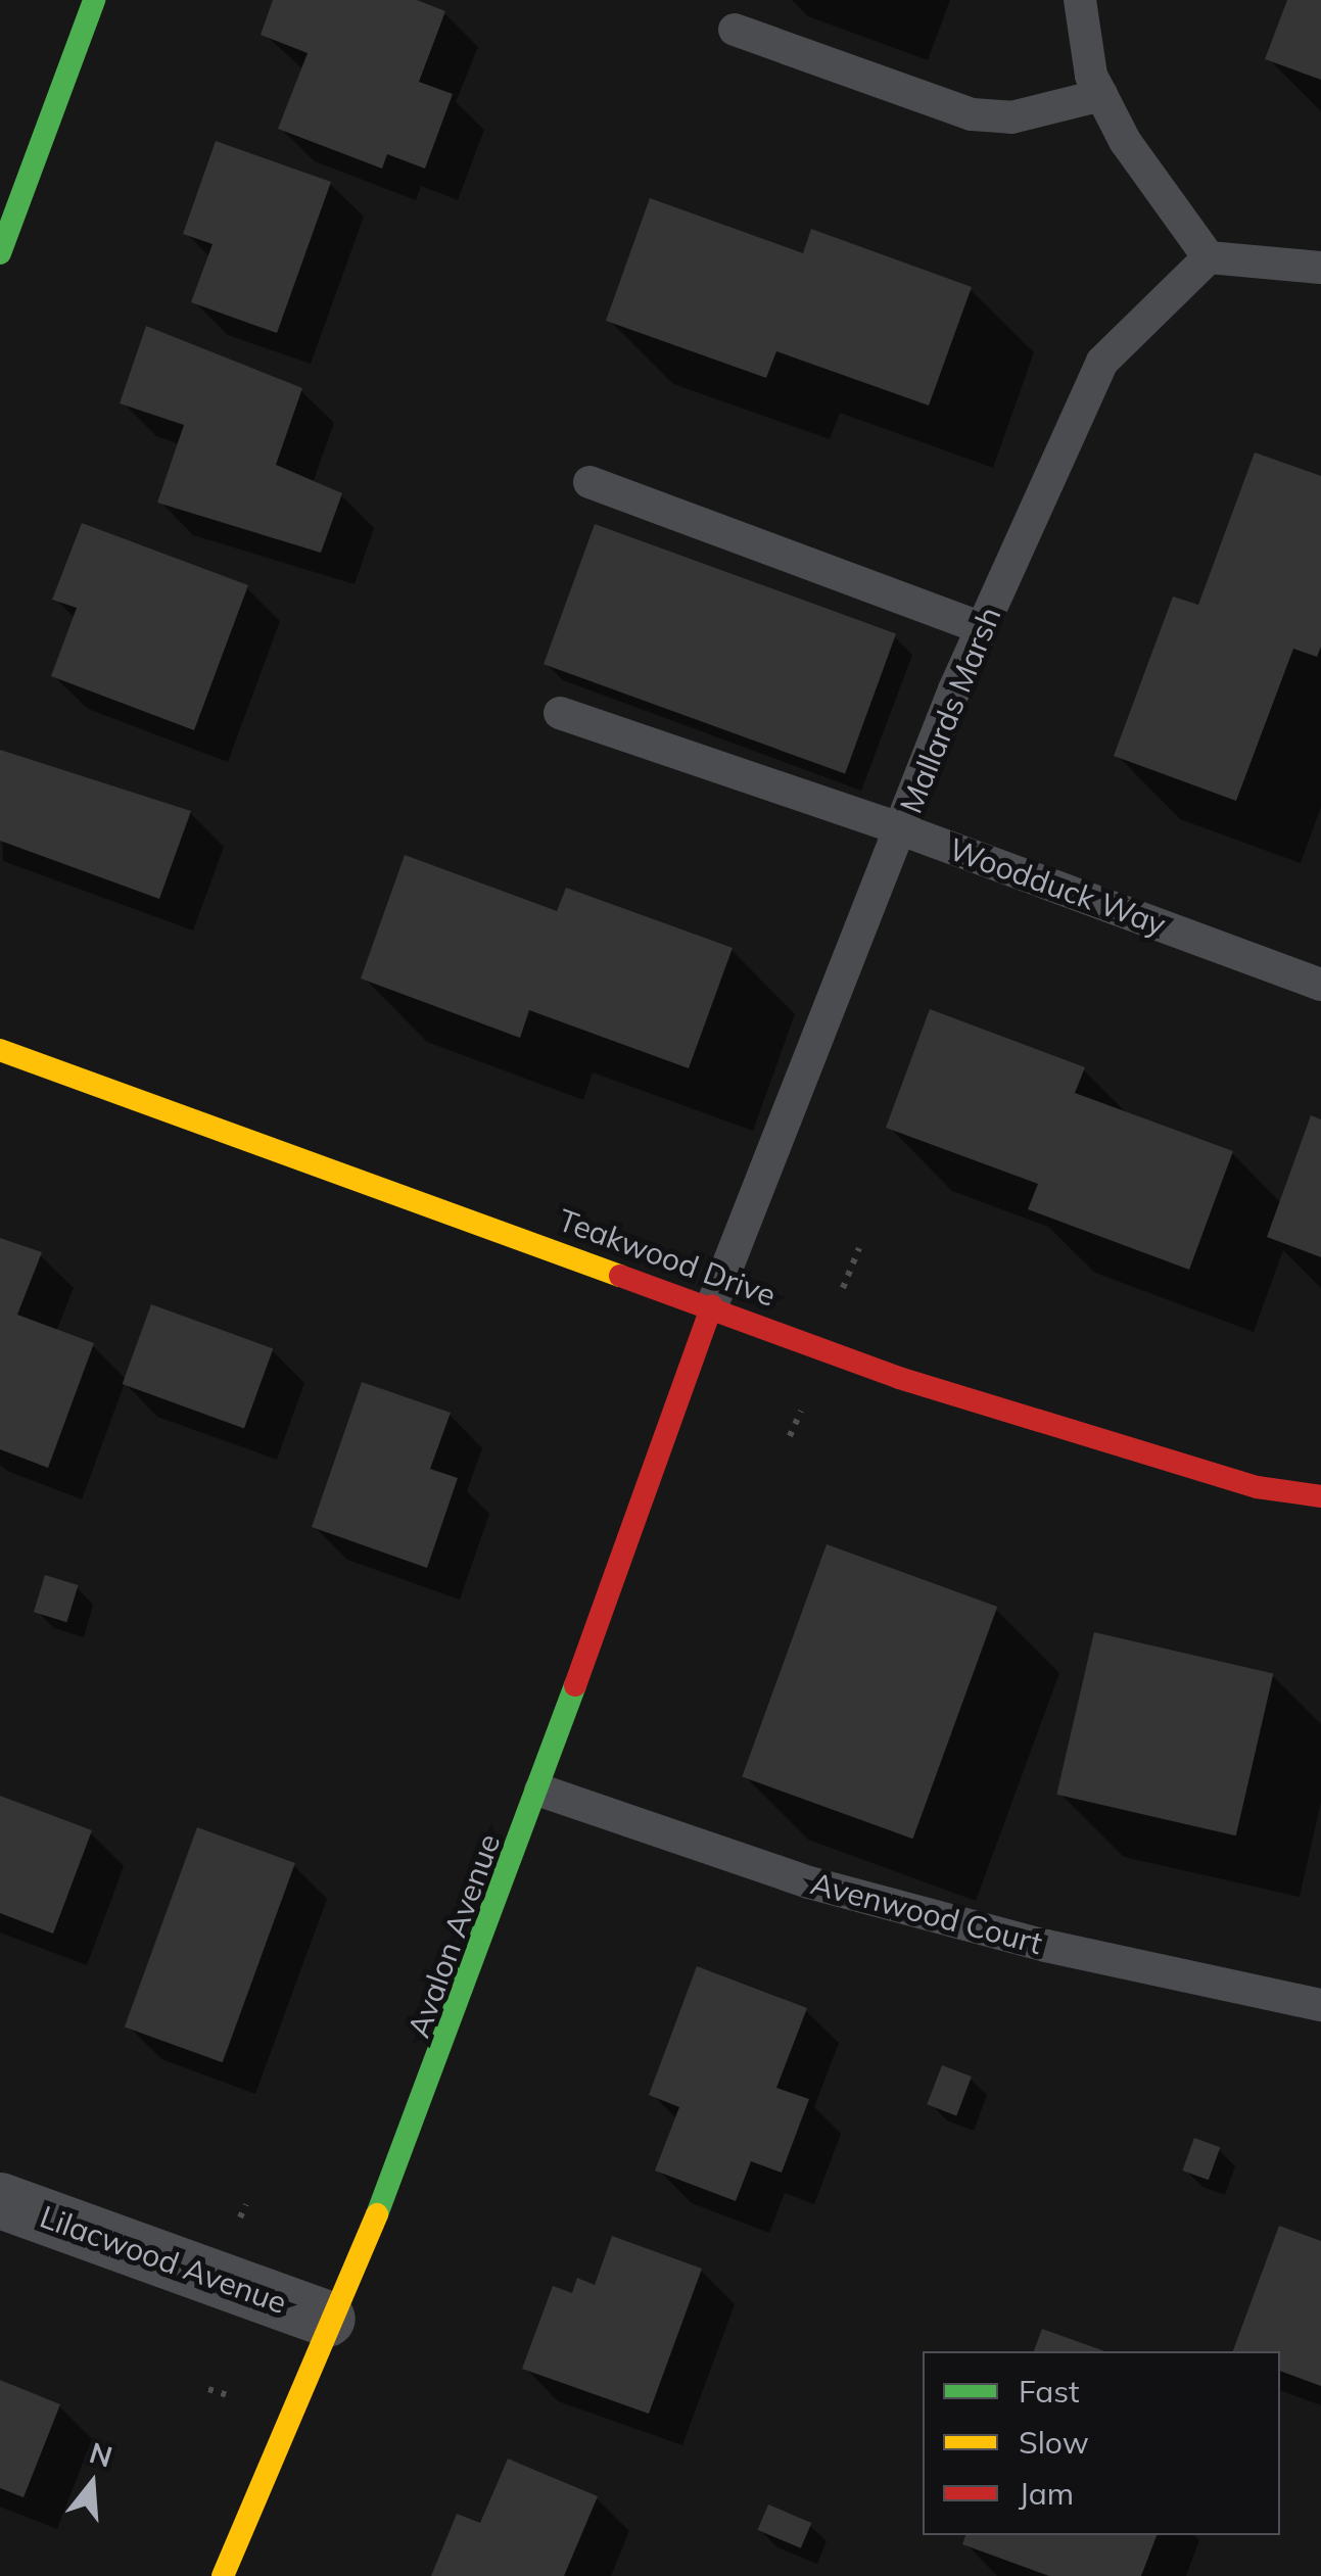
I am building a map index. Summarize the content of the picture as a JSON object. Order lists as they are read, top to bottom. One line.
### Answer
{"streets":{"street":["Teakwood Drive","Avalon Avenue","Lilacwood Avenue"],"lane":["Mallards Marsh","Woodduck Way","Avenwood Court"]},"crossings":[["Mallards Marsh","Woodduck Way"],["Mallards Marsh","Teakwood Drive"],["Mallards Marsh","Avalon Avenue"],["Teakwood Drive","Avalon Avenue"],["Avenwood Court","Avalon Avenue"],["Avalon Avenue","Lilacwood Avenue"]],"legend":["Fast","Slow","Jam"],"north":"top"}
